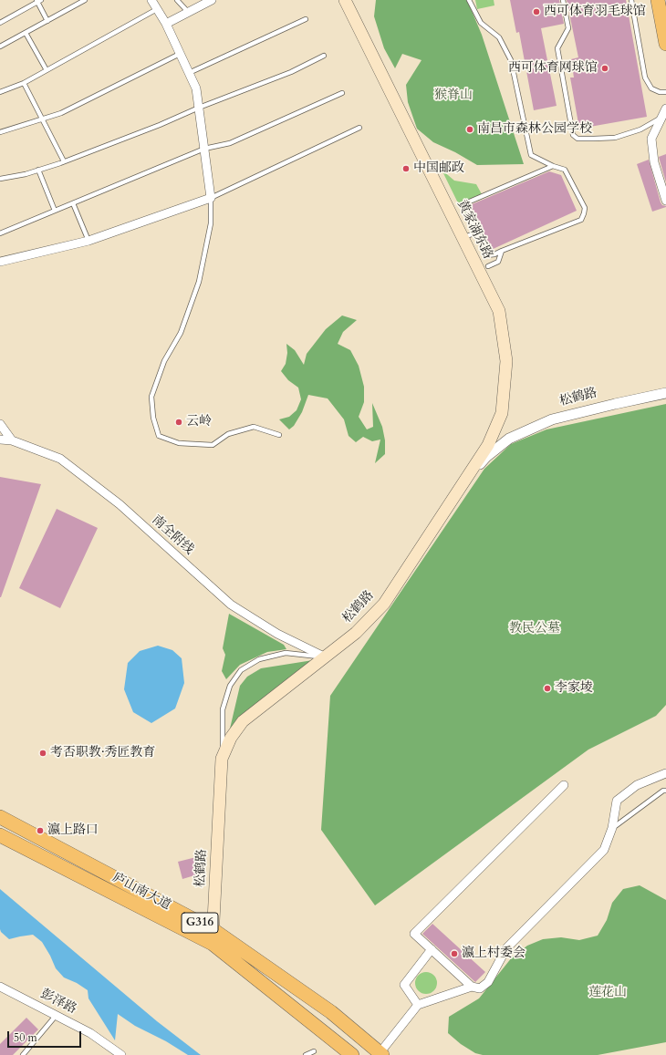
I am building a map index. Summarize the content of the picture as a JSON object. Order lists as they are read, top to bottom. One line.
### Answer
{"streets":{"highway":["庐山南大道","G316"],"main road":["黄家湖东路","松鹤路"],"street":["南全附线","彭泽路"]},"crossings":[["黄家湖东路","松鹤路"],["松鹤路","南全附线"],["松鹤路","庐山南大道"]],"parks":["猴脊山","教民公墓","莲花山"],"places":["西可体育羽毛球馆","西可体育网球馆","南昌市森林公园学校","中国邮政","云岭","李家堎","考否职教·秀匠教育","瀛上路口","瀛上村委会"],"scale_bar":"50 m"}
